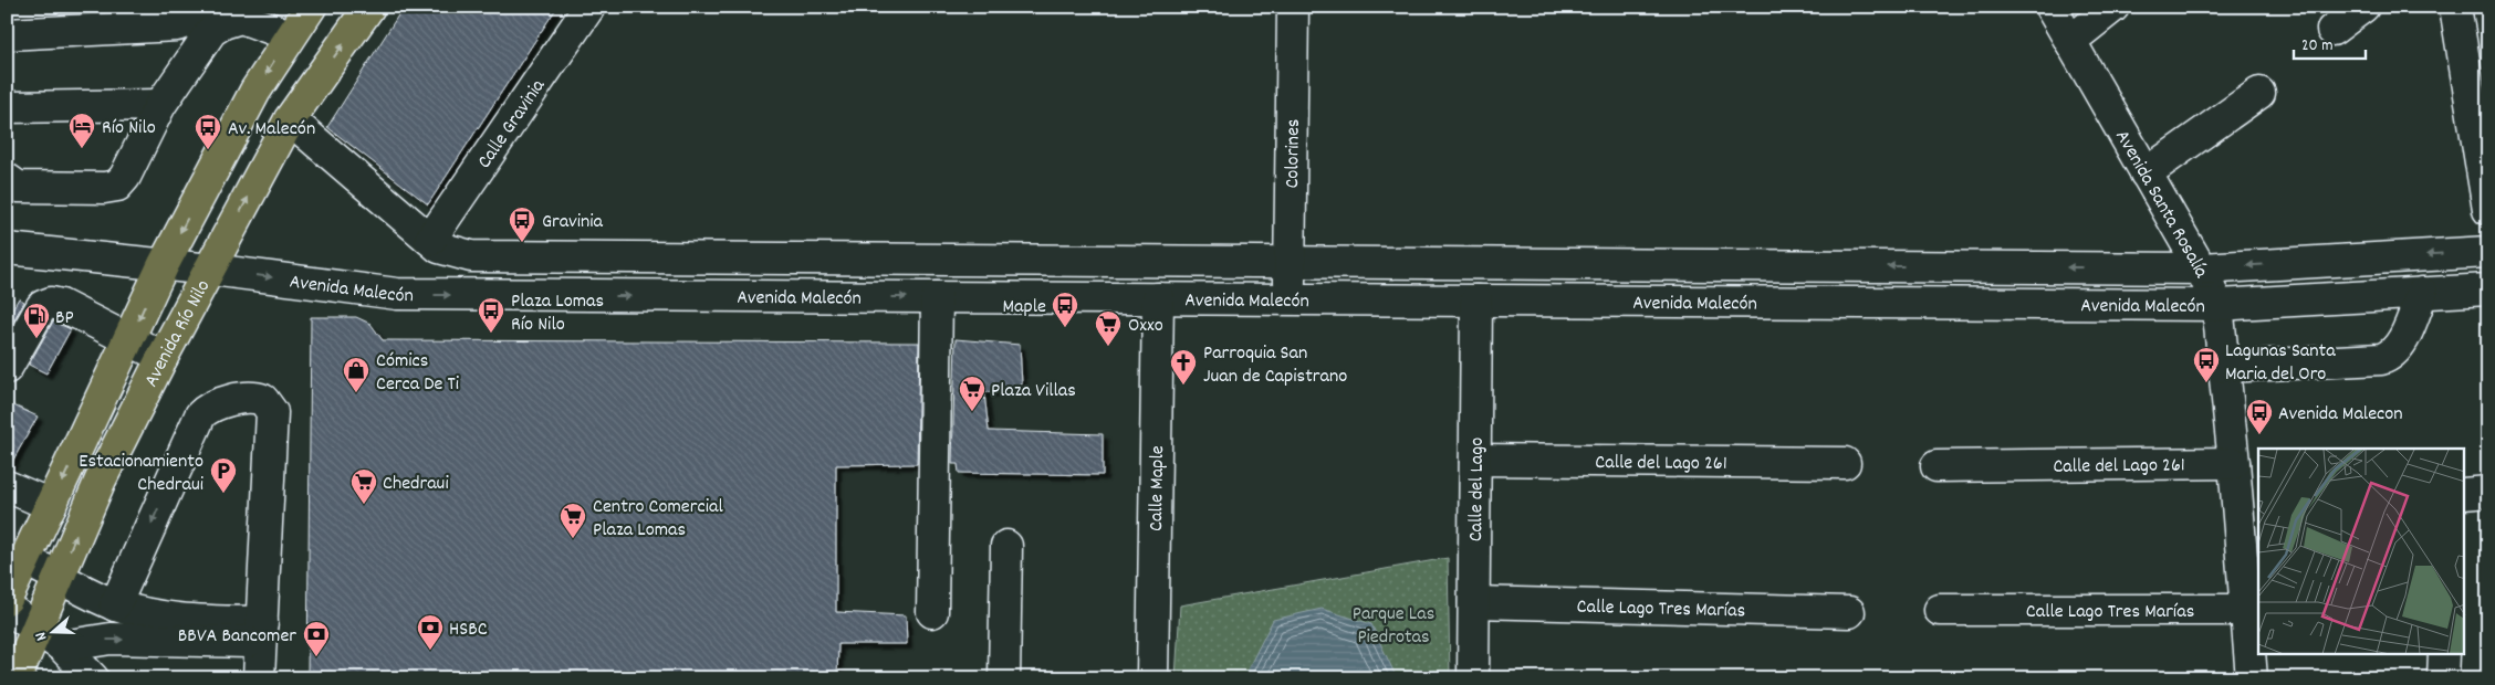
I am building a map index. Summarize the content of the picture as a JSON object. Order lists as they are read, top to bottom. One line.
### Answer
{"streets":{"main road":["Avenida Río Nilo"],"street":["Calle Gravinia","Colorines","Avenida Santa Rosalía","Avenida Malecón","Calle del Lago 261","Calle Maple","Calle del Lago","Calle Lago Tres Marías"]},"crossings":[["Calle Gravinia","Avenida Malecón"],["Colorines","Avenida Malecón"],["Avenida Santa Rosalía","Avenida Malecón"],["Avenida Santa Rosalía","Calle del Lago 261"],["Avenida Santa Rosalía","Calle Lago Tres Marías"],["Avenida Malecón","Avenida Río Nilo"],["Avenida Malecón","Calle Maple"],["Avenida Malecón","Calle del Lago"],["Calle del Lago 261","Calle del Lago"],["Calle del Lago","Calle Lago Tres Marías"]],"parks":["Parque Las Piedrotas"],"places":{"hotel":["Río Nilo"],"bus stop":["Av. Malecón","Gravinia","Maple","Plaza Lomas Río Nilo","Lagunas Santa Maria del Oro","Avenida Malecon"],"fuel station":["BP"],"supermarket":["Oxxo","Plaza Villas","Chedraui","Centro Comercial Plaza Lomas"],"church":["Parroquia San Juan de Capistrano"],"shop":["Cómics Cerca De Ti"],"parking":["Estacionamiento Chedraui"],"bank":["HSBC","BBVA Bancomer"]},"scale_bar":"20 m","north":"left"}
